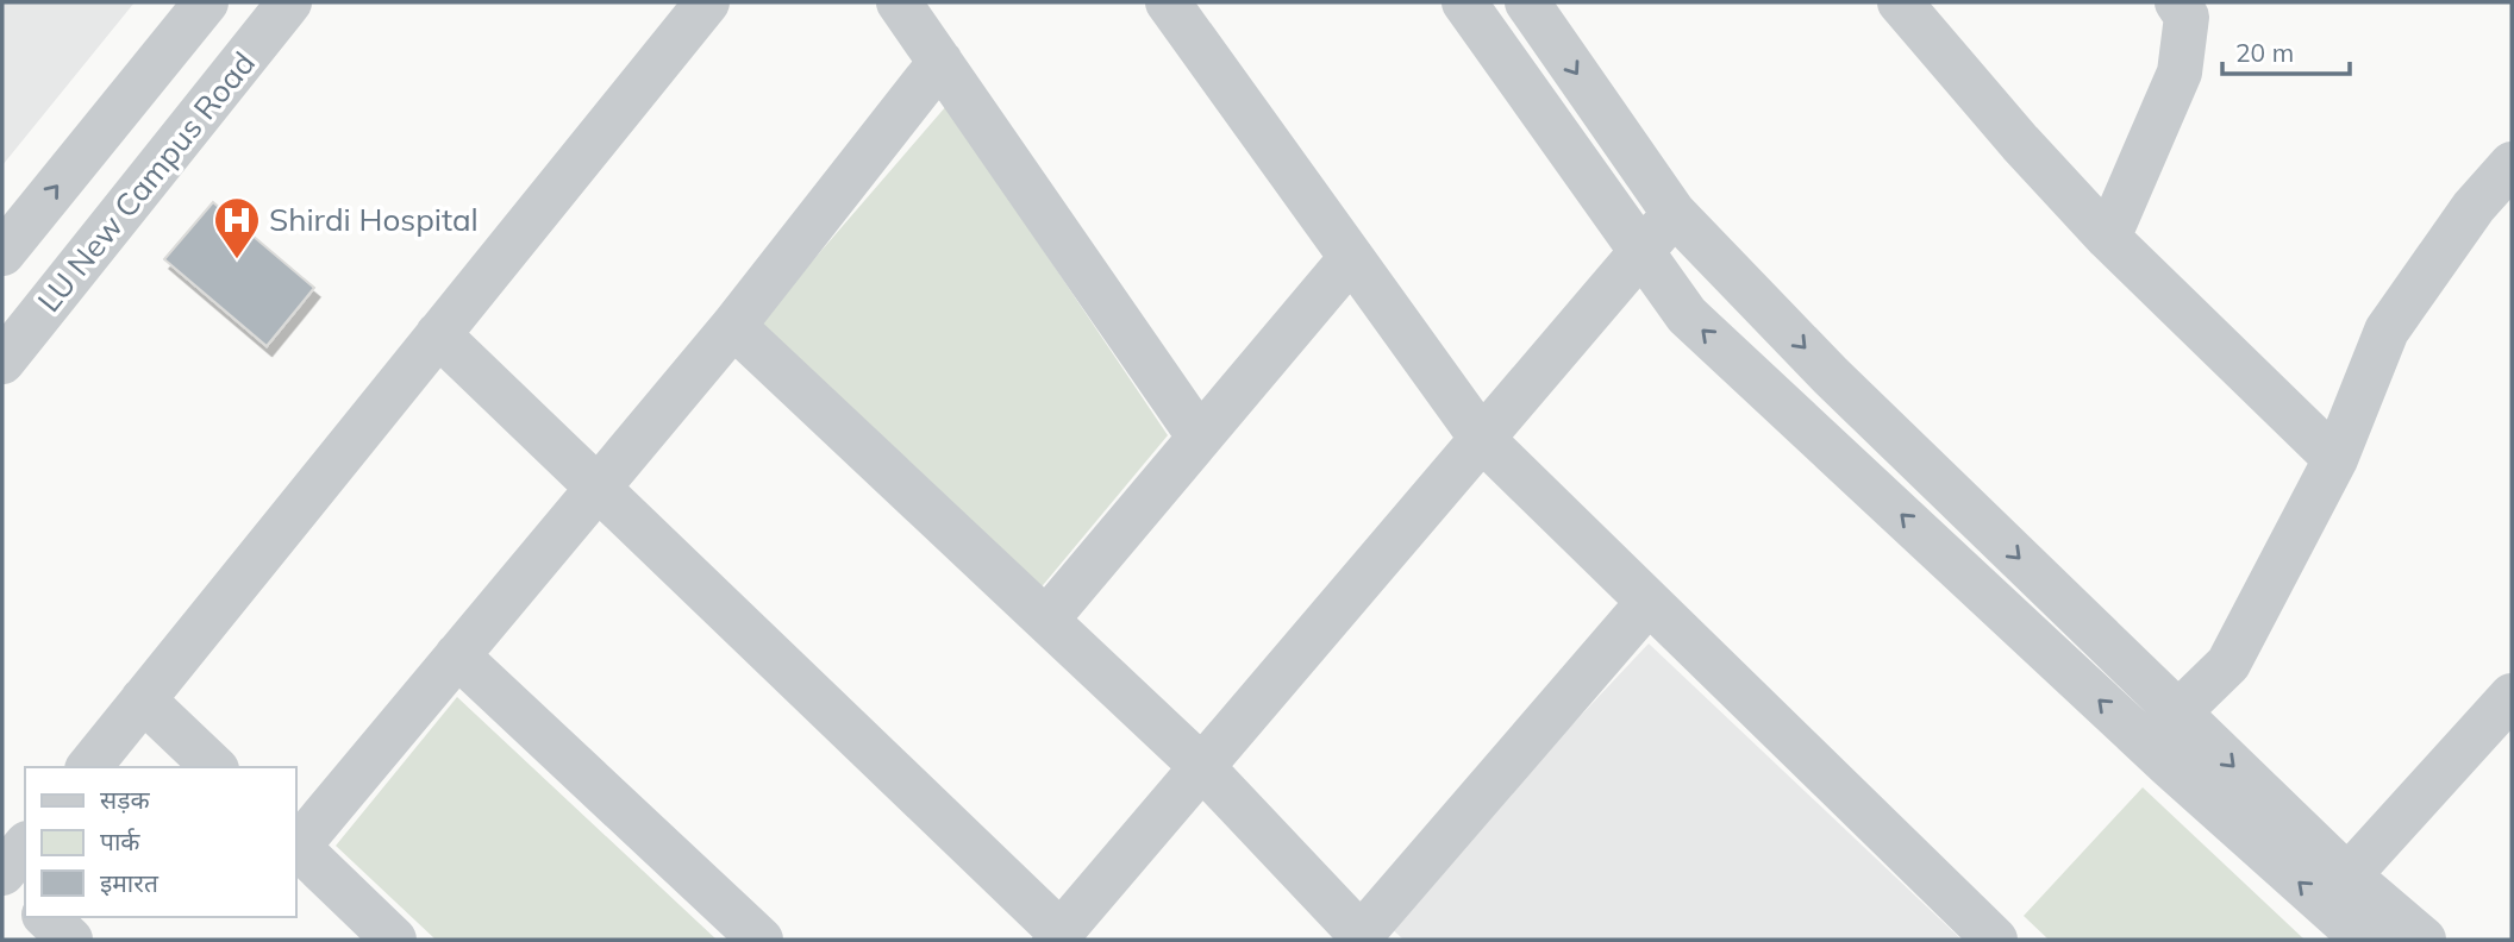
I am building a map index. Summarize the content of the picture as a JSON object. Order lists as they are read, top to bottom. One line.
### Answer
{"streets":{"street":["LU New Campus Road"]},"places":{"hospital":["Shirdi Hospital"]},"legend":["सड़क","पार्क","इमारत"],"scale_bar":"20 m"}
